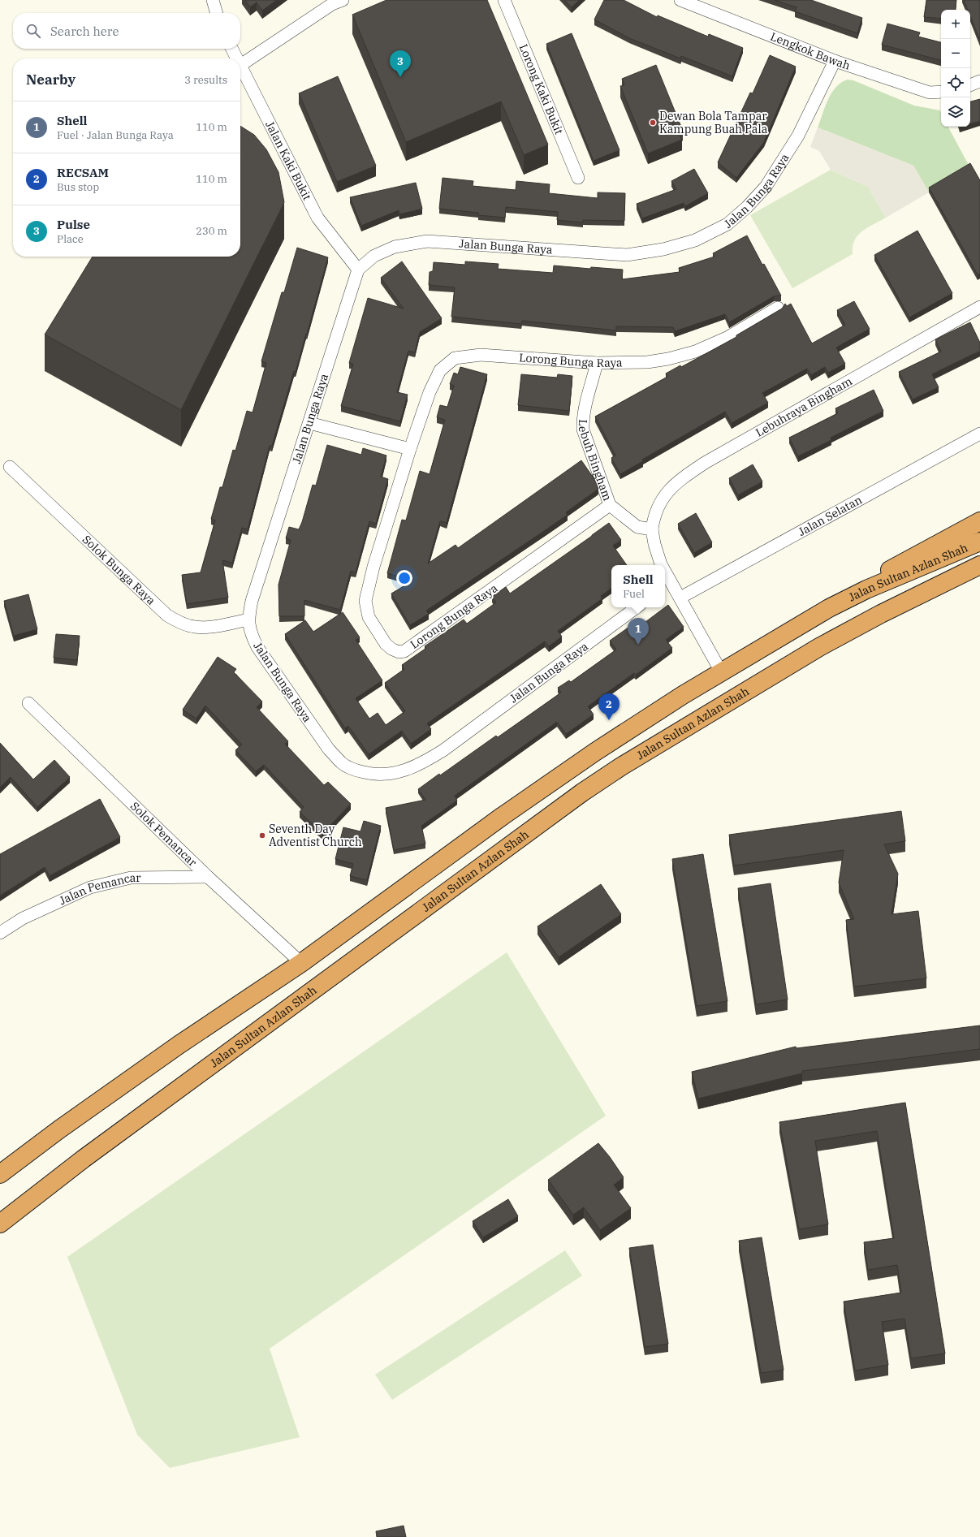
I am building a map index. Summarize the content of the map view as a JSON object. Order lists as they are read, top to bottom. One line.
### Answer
{"streets":{"highway":["Jalan Sultan Azlan Shah"],"street":["Lengkok Bawah","Lorong Kaki Bukit","Jalan Kaki Bukit","Jalan Bunga Raya","Lorong Bunga Raya","Lebuhraya Bingham","Lebuh Bingham","Jalan Selatan","Solok Bunga Raya","Solok Pemancar","Jalan Pemancar"]},"crossings":[["Lengkok Bawah","Jalan Bunga Raya"],["Jalan Kaki Bukit","Jalan Bunga Raya"],["Jalan Bunga Raya","Solok Bunga Raya"],["Lorong Bunga Raya","Lebuh Bingham"],["Lebuhraya Bingham","Lebuh Bingham"],["Jalan Sultan Azlan Shah","Solok Pemancar"],["Solok Pemancar","Jalan Pemancar"]],"places":["Dewan Bola Tampar Kampung Buah Pala","Seventh Day Adventist Church"],"page":{"map_buttons":["+","−"],"search":"Search here","pins":["3","1","2"],"heading":["Nearby","3 results"],"list":[{"mark":"1","name":"Shell","note":"Fuel · Jalan Bunga Raya","value":"110 m"},{"mark":"2","name":"RECSAM","note":"Bus stop","value":"110 m"},{"mark":"3","name":"Pulse","note":"Place","value":"230 m"}],"popup":["Shell","Fuel"]}}
